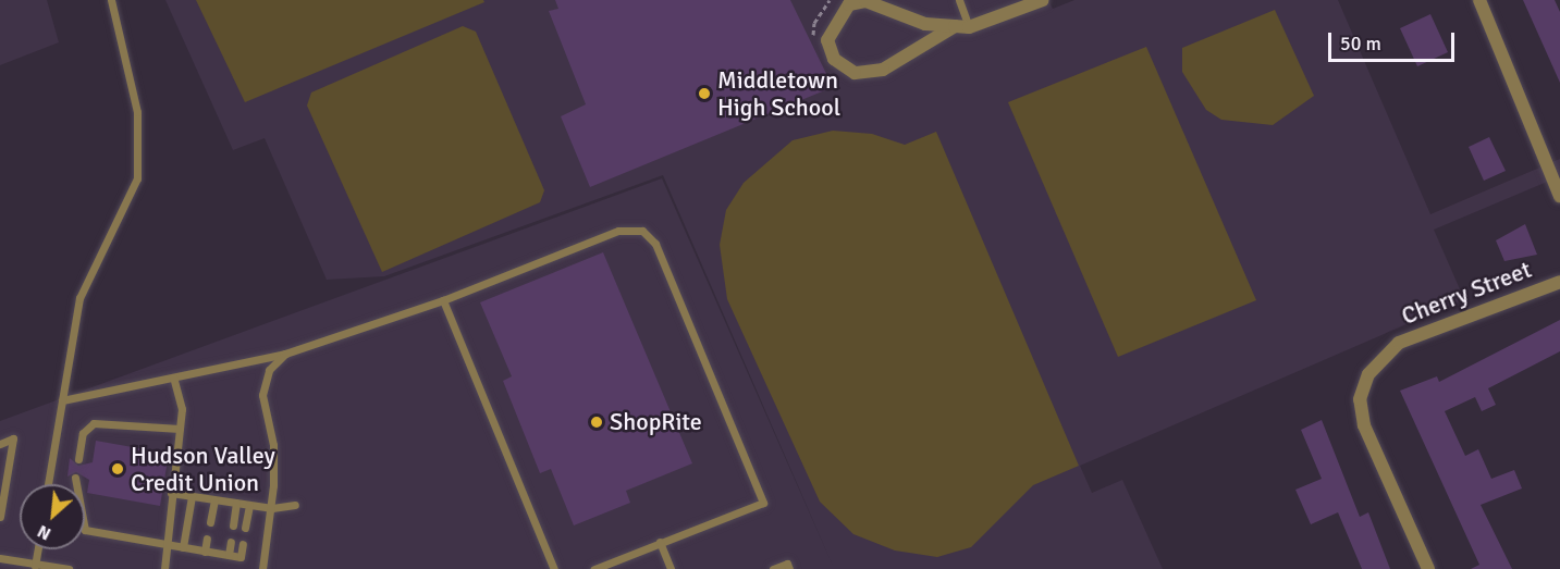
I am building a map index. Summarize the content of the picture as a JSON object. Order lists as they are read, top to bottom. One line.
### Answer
{"streets":{"street":["Cherry Street"]},"places":["Middletown High School","ShopRite","Hudson Valley Credit Union"],"scale_bar":"50 m","north":"bottom left"}
